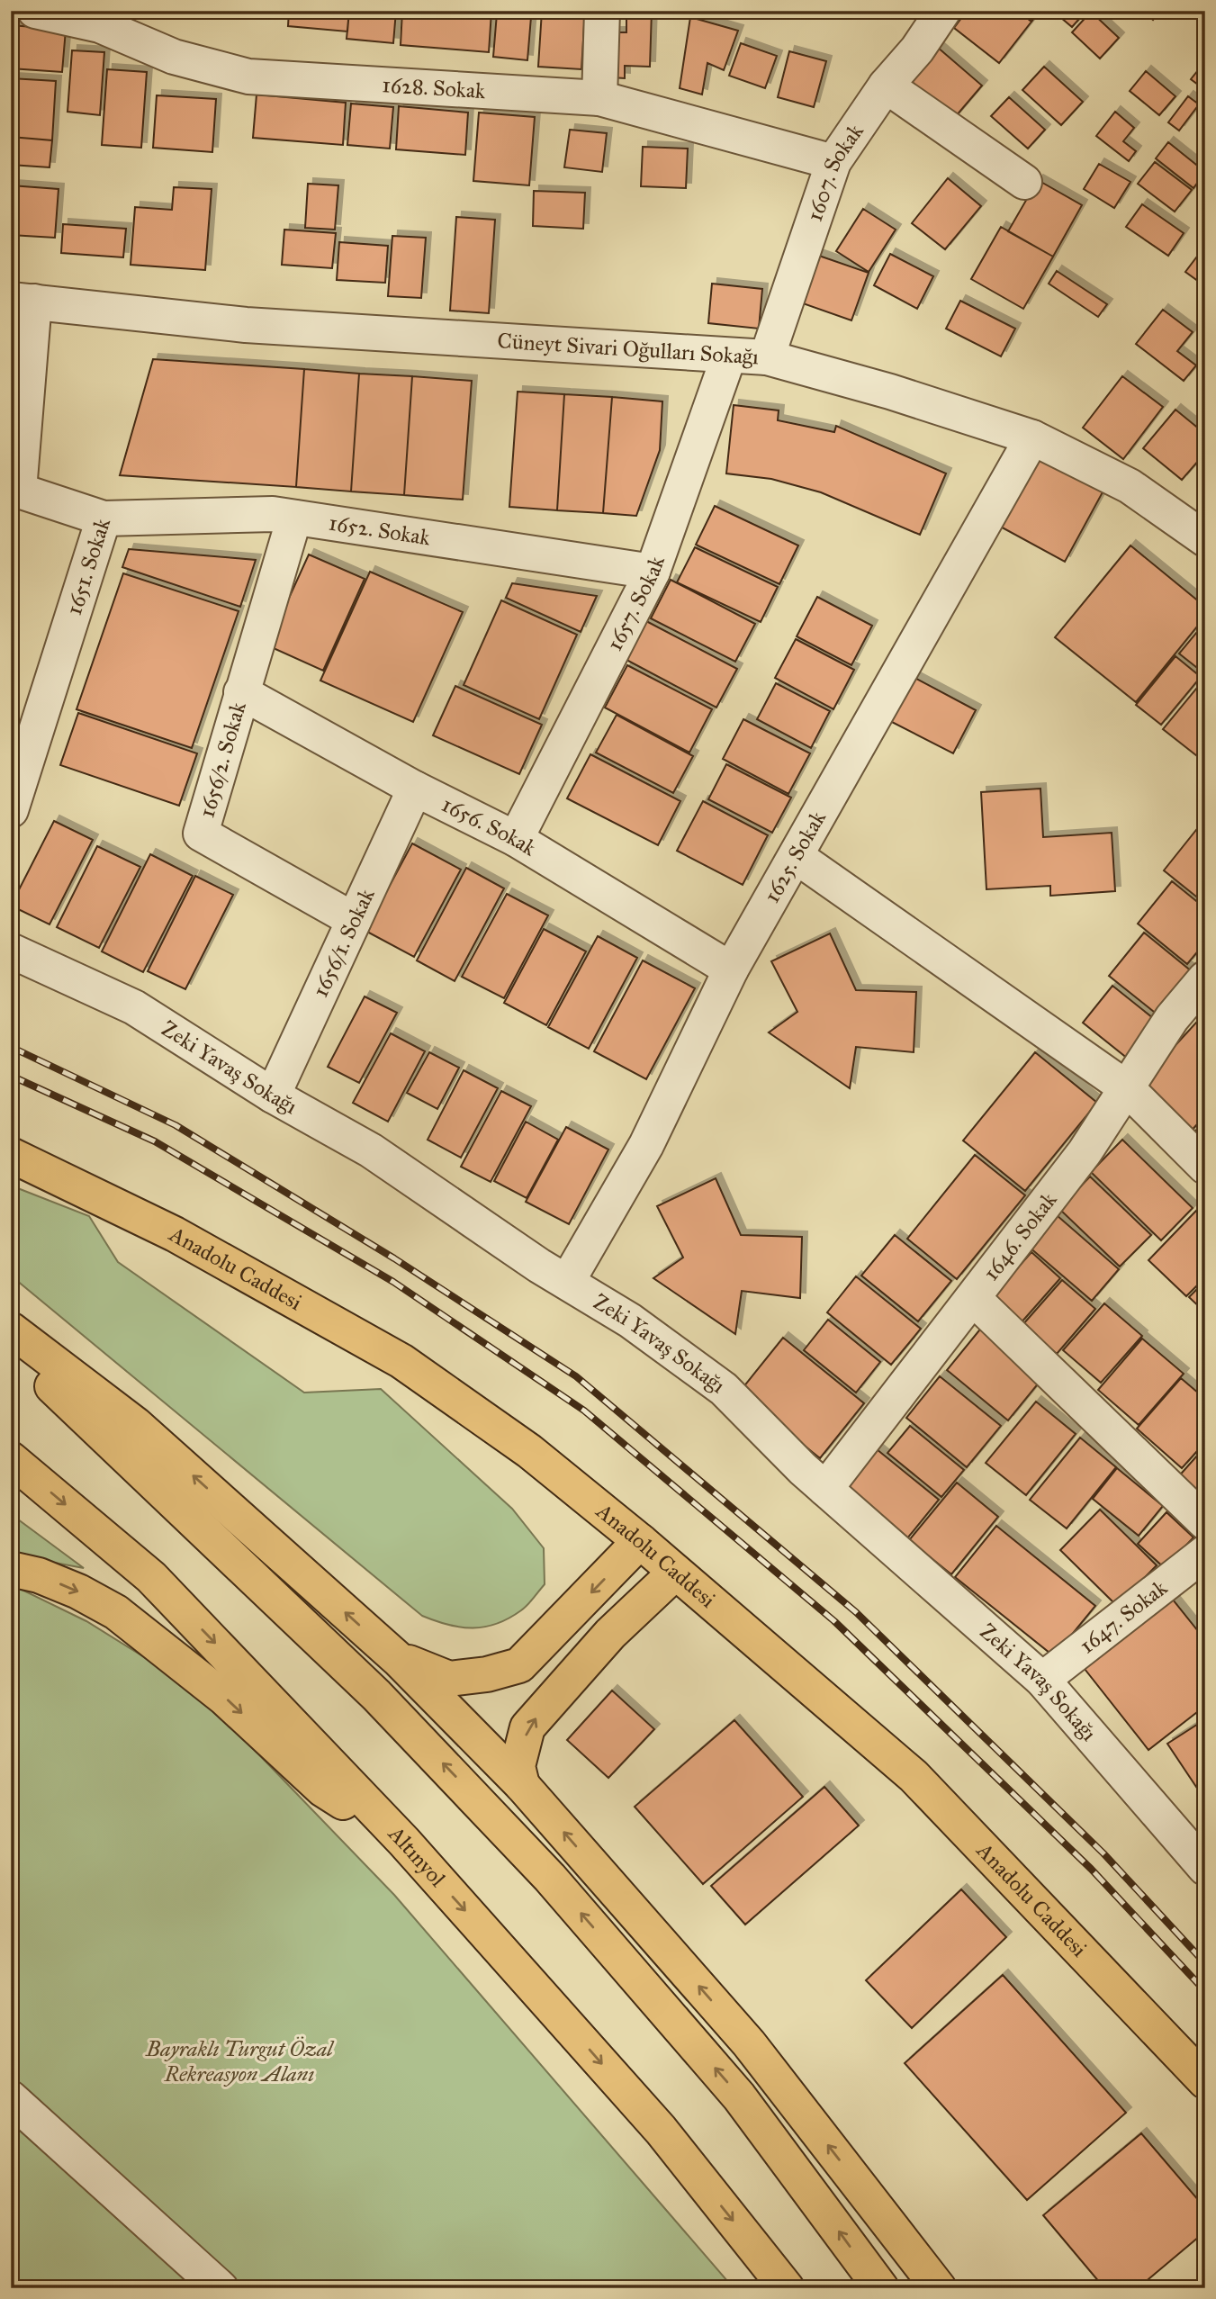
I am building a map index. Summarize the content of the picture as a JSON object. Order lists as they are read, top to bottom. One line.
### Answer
{"streets":{"main road":["Anadolu Caddesi","Altınyol"],"street":["1628. Sokak","1607. Sokak","Cüneyt Sivari Oğulları Sokağı","1652. Sokak","1651. Sokak","1657. Sokak","1656/2. Sokak","1656. Sokak","1625. Sokak","1656/1. Sokak","Zeki Yavaş Sokağı","1646. Sokak","1647. Sokak"]},"crossings":[["1628. Sokak","1607. Sokak"],["1607. Sokak","Cüneyt Sivari Oğulları Sokağı"],["Cüneyt Sivari Oğulları Sokağı","1651. Sokak"],["Cüneyt Sivari Oğulları Sokağı","1657. Sokak"],["Cüneyt Sivari Oğulları Sokağı","1625. Sokak"],["1652. Sokak","1651. Sokak"],["1652. Sokak","1657. Sokak"],["1652. Sokak","1656/2. Sokak"],["1657. Sokak","1656. Sokak"],["1656/2. Sokak","1656. Sokak"],["1656/2. Sokak","1656/1. Sokak"],["1656. Sokak","1625. Sokak"],["1656. Sokak","1656/1. Sokak"],["1625. Sokak","Zeki Yavaş Sokağı"],["1656/1. Sokak","Zeki Yavaş Sokağı"],["Zeki Yavaş Sokağı","1646. Sokak"],["Zeki Yavaş Sokağı","1647. Sokak"]],"parks":["Bayraklı Turgut Özal Rekreasyon Alanı"]}
